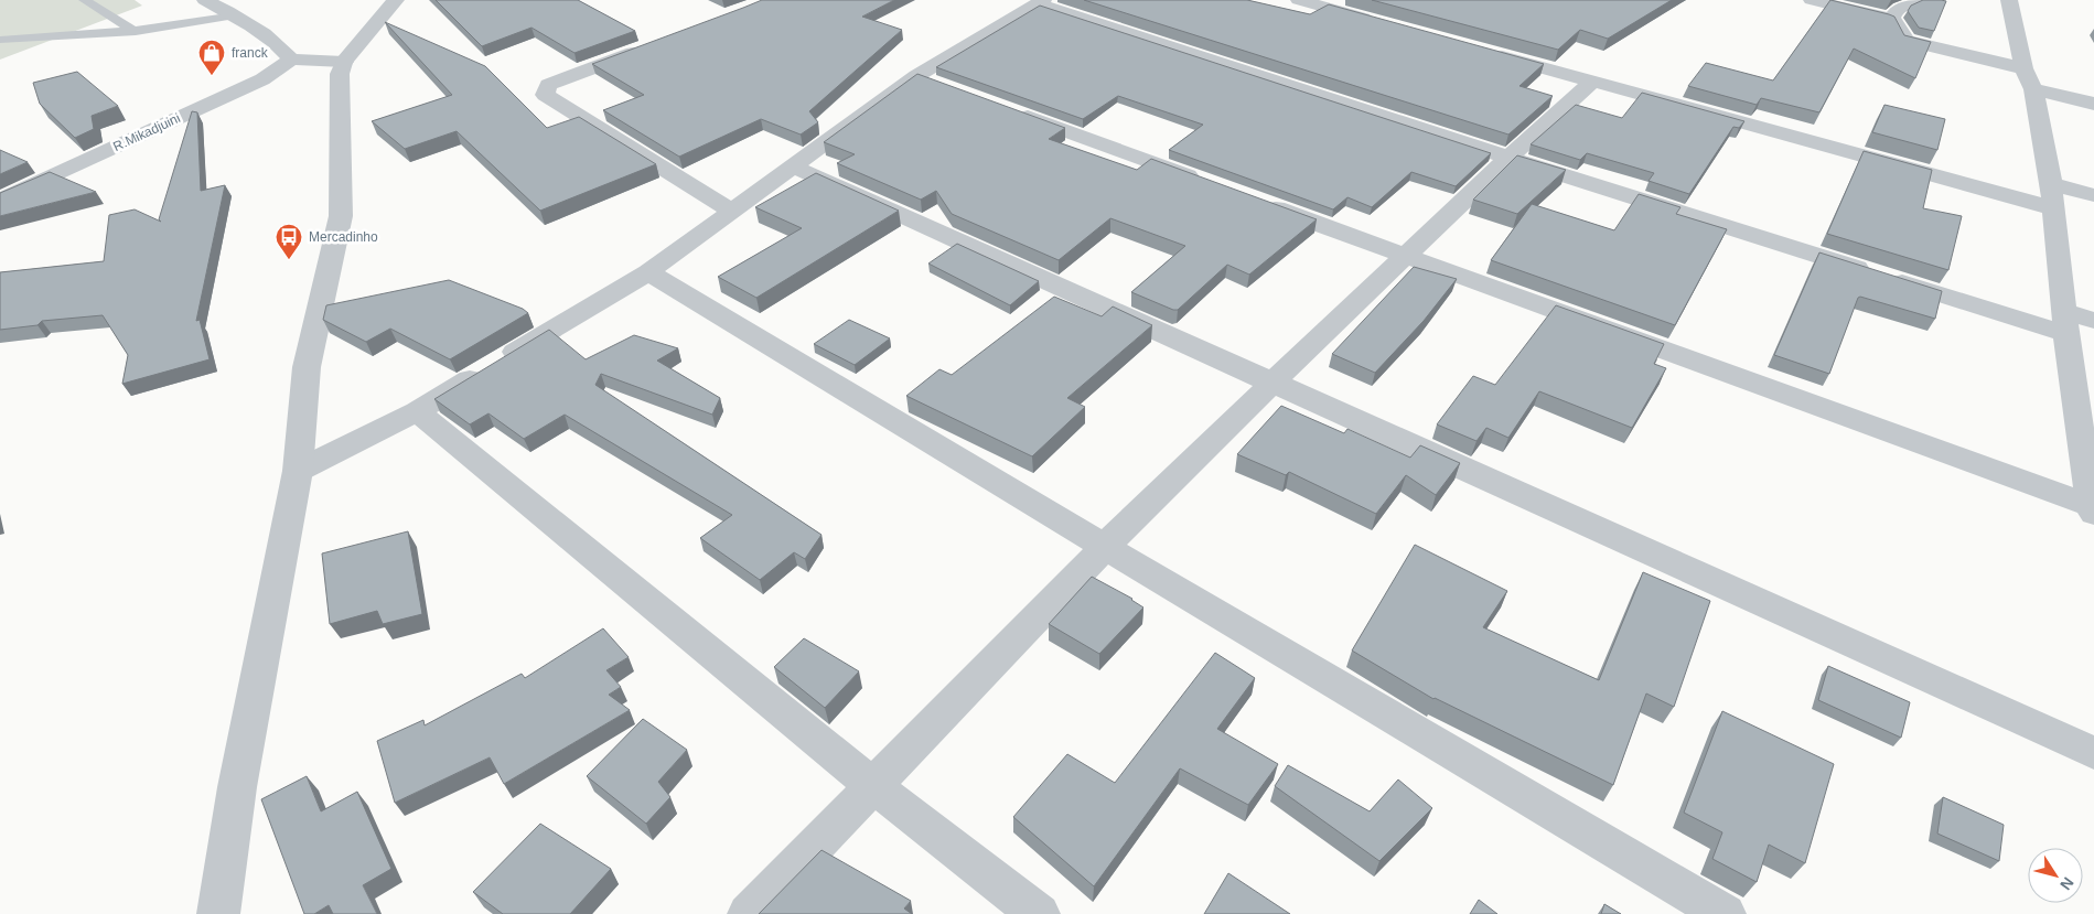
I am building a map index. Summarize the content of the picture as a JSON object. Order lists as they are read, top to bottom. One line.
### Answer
{"streets":{"street":["R.Mikadjuini"]},"places":{"shop":["franck"],"bus stop":["Mercadinho"]},"north":"bottom right"}
